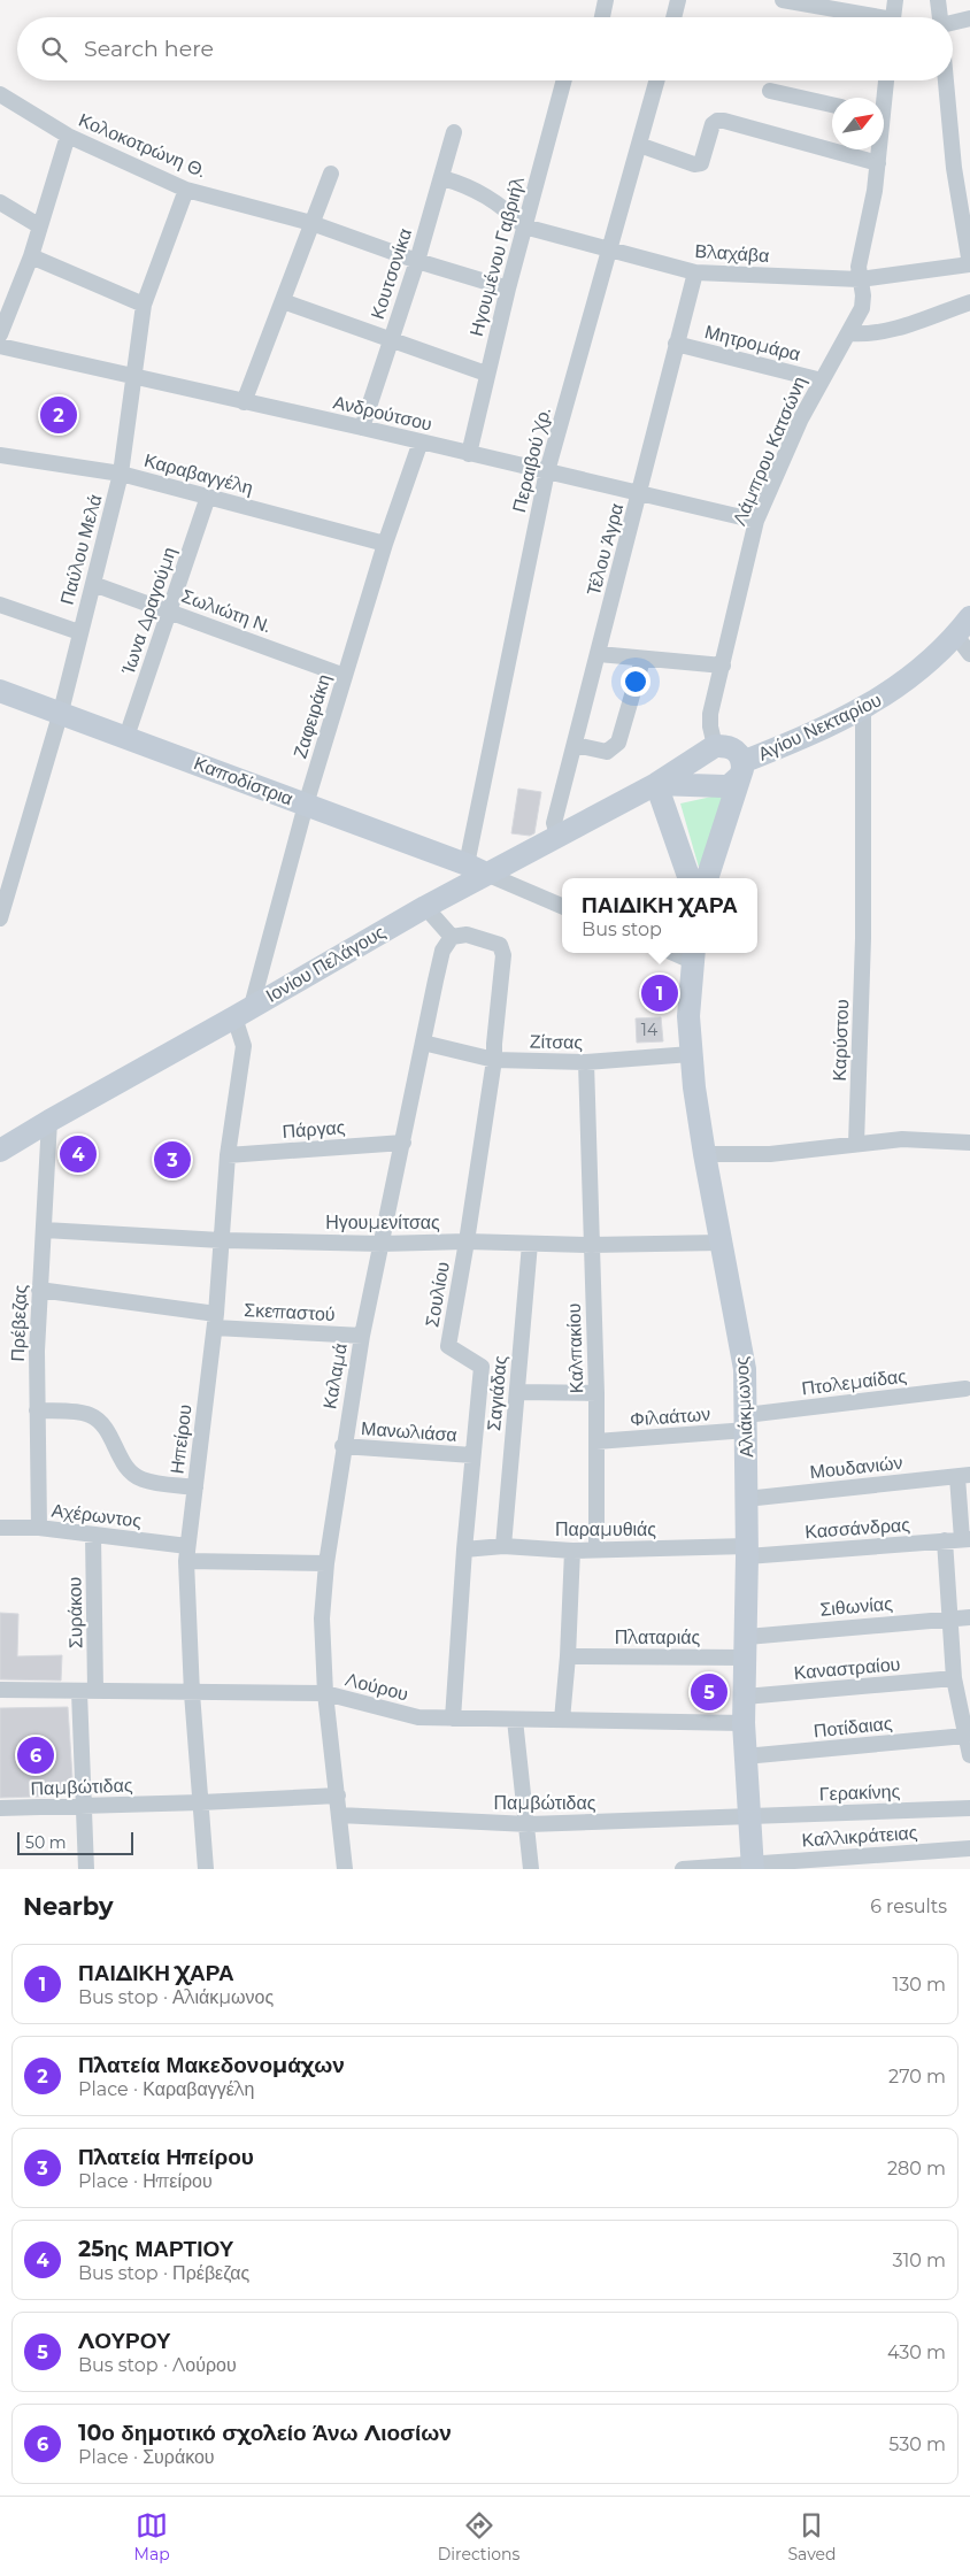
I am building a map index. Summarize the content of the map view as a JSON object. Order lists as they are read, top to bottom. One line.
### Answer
{"streets":{"street":["Κολοκοτρώνη Θ.","Βλαχάβα","Ηγουμένου Γαβριήλ","Κουτσονίκα","Μητρομάρα","Ανδρούτσου","Λάμπρου Κατσώνη","Περαιβού Χρ.","Καραβαγγέλη","Παύλου Μελά","Τέλου Άγρα","Ίωνα Δραγούμη","Σωλιώτη Ν.","Ζαφειράκη","Αγίου Νεκταρίου","Καποδίστρια","Ιονίου Πελάγους","Καρύστου","Ζίτσας","Πάργας","Ηγουμενίτσας","Σουλίου","Σκεπαστού","Πρέβεζας","Καλπακίου","Καλαμά","Πτολεμαίδας","Σαγιάδας","Αλιάκμωνος","Φιλαάτων","Μανωλιάσα","Ηπείρου","Μουδανιών","Αχέρωντος","Κασσάνδρας","Παραμυθιάς","Σιθωνίας","Συράκου","Πλαταριάς","Καναστραίου","Λούρου","Ποτίδαιας","Παμβώτιδας","Γερακίνης","Καλλικράτειας"]},"crossings":[["Κολοκοτρώνη Θ.","Ηγουμένου Γαβριήλ"],["Κολοκοτρώνη Θ.","Κουτσονίκα"],["Κολοκοτρώνη Θ.","Παύλου Μελά"],["Βλαχάβα","Ηγουμένου Γαβριήλ"],["Βλαχάβα","Κουτσονίκα"],["Βλαχάβα","Λάμπρου Κατσώνη"],["Βλαχάβα","Περαιβού Χρ."],["Βλαχάβα","Τέλου Άγρα"],["Ηγουμένου Γαβριήλ","Ανδρούτσου"],["Κουτσονίκα","Ανδρούτσου"],["Μητρομάρα","Λάμπρου Κατσώνη"],["Μητρομάρα","Τέλου Άγρα"],["Ανδρούτσου","Λάμπρου Κατσώνη"],["Ανδρούτσου","Περαιβού Χρ."],["Ανδρούτσου","Παύλου Μελά"],["Ανδρούτσου","Τέλου Άγρα"],["Ανδρούτσου","Ζαφειράκη"],["Λάμπρου Κατσώνη","Αγίου Νεκταρίου"],["Περαιβού Χρ.","Καποδίστρια"],["Περαιβού Χρ.","Ιονίου Πελάγους"],["Καραβαγγέλη","Παύλου Μελά"],["Καραβαγγέλη","Ίωνα Δραγούμη"],["Καραβαγγέλη","Ζαφειράκη"],["Παύλου Μελά","Σωλιώτη Ν."],["Παύλου Μελά","Καποδίστρια"],["Τέλου Άγρα","Ιονίου Πελάγους"],["Ίωνα Δραγούμη","Σωλιώτη Ν."],["Ίωνα Δραγούμη","Καποδίστρια"],["Σωλιώτη Ν.","Ζαφειράκη"],["Ζαφειράκη","Καποδίστρια"],["Ζαφειράκη","Ιονίου Πελάγους"],["Ζαφειράκη","Ηπείρου"],["Αγίου Νεκταρίου","Ιονίου Πελάγους"],["Αγίου Νεκταρίου","Καρύστου"],["Καποδίστρια","Ιονίου Πελάγους"],["Ιονίου Πελάγους","Πρέβεζας"],["Ιονίου Πελάγους","Ηπείρου"],["Ζίτσας","Σουλίου"],["Ζίτσας","Καλπακίου"],["Ζίτσας","Καλαμά"],["Ζίτσας","Αλιάκμωνος"],["Πάργας","Καλαμά"],["Πάργας","Ηπείρου"],["Ηγουμενίτσας","Σουλίου"],["Ηγουμενίτσας","Πρέβεζας"],["Ηγουμενίτσας","Καλπακίου"],["Ηγουμενίτσας","Καλαμά"],["Ηγουμενίτσας","Σαγιάδας"],["Ηγουμενίτσας","Αλιάκμωνος"],["Ηγουμενίτσας","Ηπείρου"],["Σουλίου","Καλαμά"],["Σουλίου","Μανωλιάσα"],["Σουλίου","Παραμυθιάς"],["Σουλίου","Λούρου"],["Σκεπαστού","Πρέβεζας"],["Σκεπαστού","Καλαμά"],["Σκεπαστού","Ηπείρου"],["Πρέβεζας","Αχέρωντος"],["Καλπακίου","Φιλαάτων"],["Καλπακίου","Παραμυθιάς"],["Καλαμά","Μανωλιάσα"],["Καλαμά","Αχέρωντος"],["Καλαμά","Λούρου"],["Καλαμά","Παμβώτιδας"],["Πτολεμαίδας","Αλιάκμωνος"],["Πτολεμαίδας","Φιλαάτων"],["Σαγιάδας","Παραμυθιάς"],["Αλιάκμωνος","Φιλαάτων"],["Αλιάκμωνος","Μουδανιών"],["Αλιάκμωνος","Κασσάνδρας"],["Αλιάκμωνος","Παραμυθιάς"],["Αλιάκμωνος","Σιθωνίας"],["Αλιάκμωνος","Πλαταριάς"],["Αλιάκμωνος","Καναστραίου"],["Αλιάκμωνος","Λούρου"],["Αλιάκμωνος","Ποτίδαιας"],["Αλιάκμωνος","Παμβώτιδας"],["Αλιάκμωνος","Γερακίνης"],["Αλιάκμωνος","Καλλικράτειας"],["Ηπείρου","Αχέρωντος"],["Ηπείρου","Λούρου"],["Ηπείρου","Παμβώτιδας"],["Αχέρωντος","Συράκου"],["Κασσάνδρας","Παραμυθιάς"],["Σιθωνίας","Πλαταριάς"],["Συράκου","Λούρου"],["Παμβώτιδας","Γερακίνης"]],"house_numbers":["14"],"scale_bar":"50 m","north":"top right","page":{"search":"Search here","pins":["2","1","4","3","5","6"],"popup":["ΠΑΙΔΙΚΗ ΧΑΡΑ","Bus stop"],"scale":"50 m","heading":["Nearby","6 results"],"list":[{"mark":"1","name":"ΠΑΙΔΙΚΗ ΧΑΡΑ","note":"Bus stop · Αλιάκμωνος","value":"130 m"},{"mark":"2","name":"Πλατεία Μακεδονομάχων","note":"Place · Καραβαγγέλη","value":"270 m"},{"mark":"3","name":"Πλατεία Ηπείρου","note":"Place · Ηπείρου","value":"280 m"},{"mark":"4","name":"25ης ΜΑΡΤΙΟΥ","note":"Bus stop · Πρέβεζας","value":"310 m"},{"mark":"5","name":"ΛΟΥΡΟΥ","note":"Bus stop · Λούρου","value":"430 m"},{"mark":"6","name":"10ο δημοτικό σχολείο Άνω Λιοσίων","note":"Place · Συράκου","value":"530 m"}],"nav":["Map","Directions","Saved"]}}
